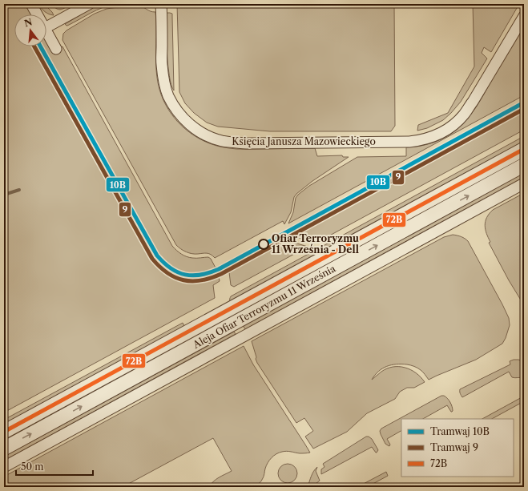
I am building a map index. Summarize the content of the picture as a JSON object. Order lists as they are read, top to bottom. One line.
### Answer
{"streets":{"street":["Księcia Janusza Mazowieckiego","Aleja Ofiar Terroryzmu 11 Września"]},"places":["Ofiar Terroryzmu 11 Września - Dell"],"lines":["tram line 10B","tram line 9","transit line 72B"],"legend":["Tramwaj 10B","Tramwaj 9","72B"],"scale_bar":"50 m","north":"top"}
